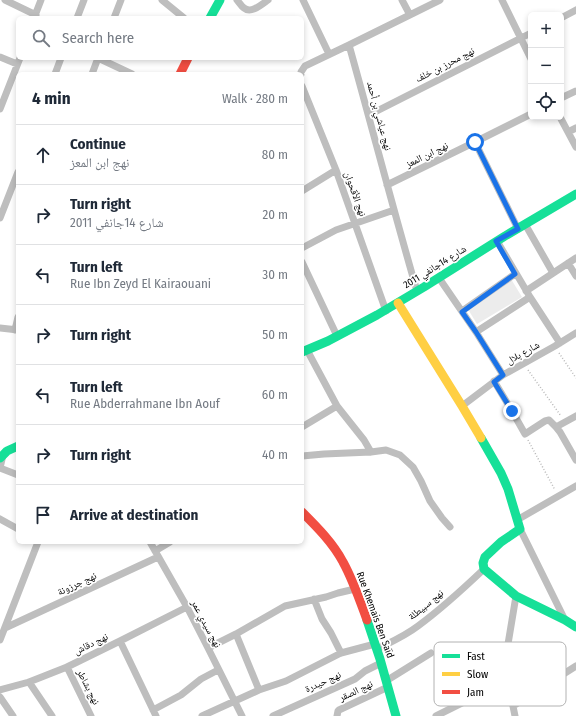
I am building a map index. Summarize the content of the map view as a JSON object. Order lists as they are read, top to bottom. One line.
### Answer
{"streets":{"street":["نهج محرز بن خلف","نهج عياشي بن أحمد","نهج ابن المعز","نهج الأقحوان","شارع 14جانفي 2011","شارع بلال","نهج جرزونة","نهج سبيطلة","Rue Khemais Ben Saïd","نهج سيدي عمر","نهج دقاش","نهج حيدرة","نهج بشاطر","نهج الصقر"]},"crossings":[["نهج محرز بن خلف","نهج عياشي بن أحمد"],["نهج عياشي بن أحمد","نهج ابن المعز"],["نهج عياشي بن أحمد","شارع 14جانفي 2011"],["نهج الأقحوان","شارع 14جانفي 2011"],["نهج جرزونة","نهج سيدي عمر"],["نهج سبيطلة","Rue Khemais Ben Saïd"],["نهج سبيطلة","نهج سيدي عمر"],["Rue Khemais Ben Saïd","نهج حيدرة"],["Rue Khemais Ben Saïd","نهج الصقر"],["نهج سيدي عمر","نهج دقاش"],["نهج دقاش","نهج بشاطر"]],"legend":["Fast","Slow","Jam"],"page":{"map_buttons":["+","−"],"search":"Search here","heading":["4 min","Walk · 280 m"],"list":[["Continue","نهج ابن المعز","80 m"],["Turn right","شارع 14جانفي 2011","20 m"],["Turn left","Rue Ibn Zeyd El Kairaouani","30 m"],["Turn right","50 m"],["Turn left","Rue Abderrahmane Ibn Aouf","60 m"],["Turn right","40 m"],"Arrive at destination"]}}
